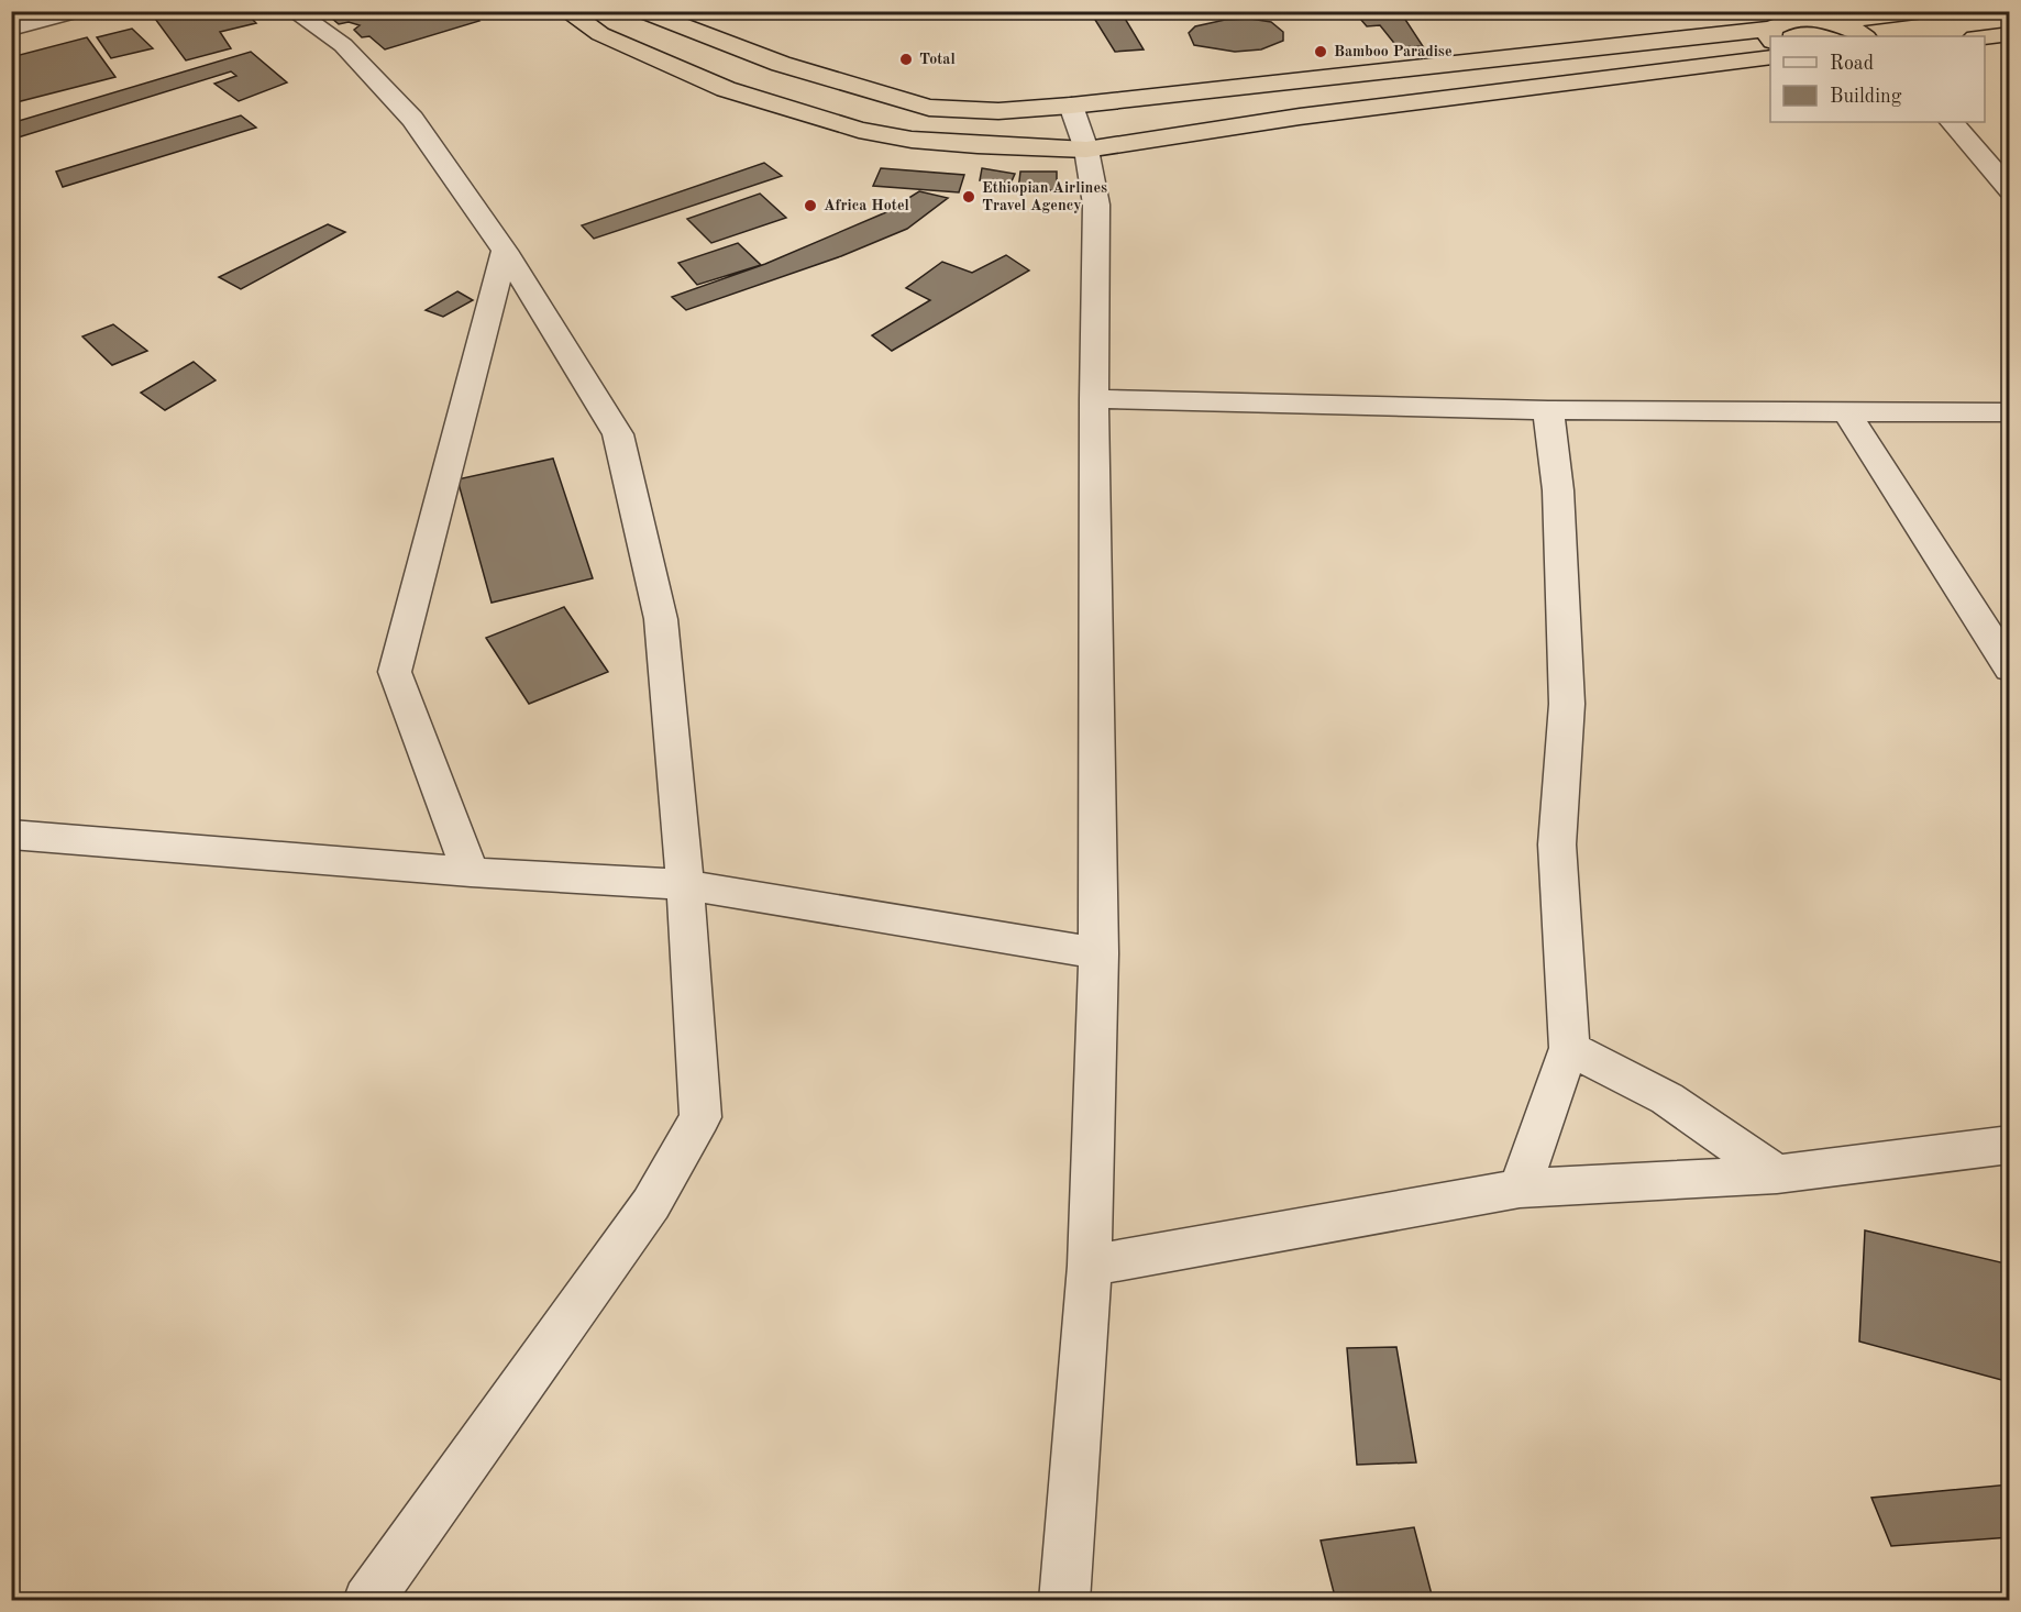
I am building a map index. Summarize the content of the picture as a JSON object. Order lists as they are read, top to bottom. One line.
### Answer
{"places":["Bamboo Paradise","Total","Ethiopian Airlines Travel Agency","Africa Hotel"],"legend":["Road","Building"]}
